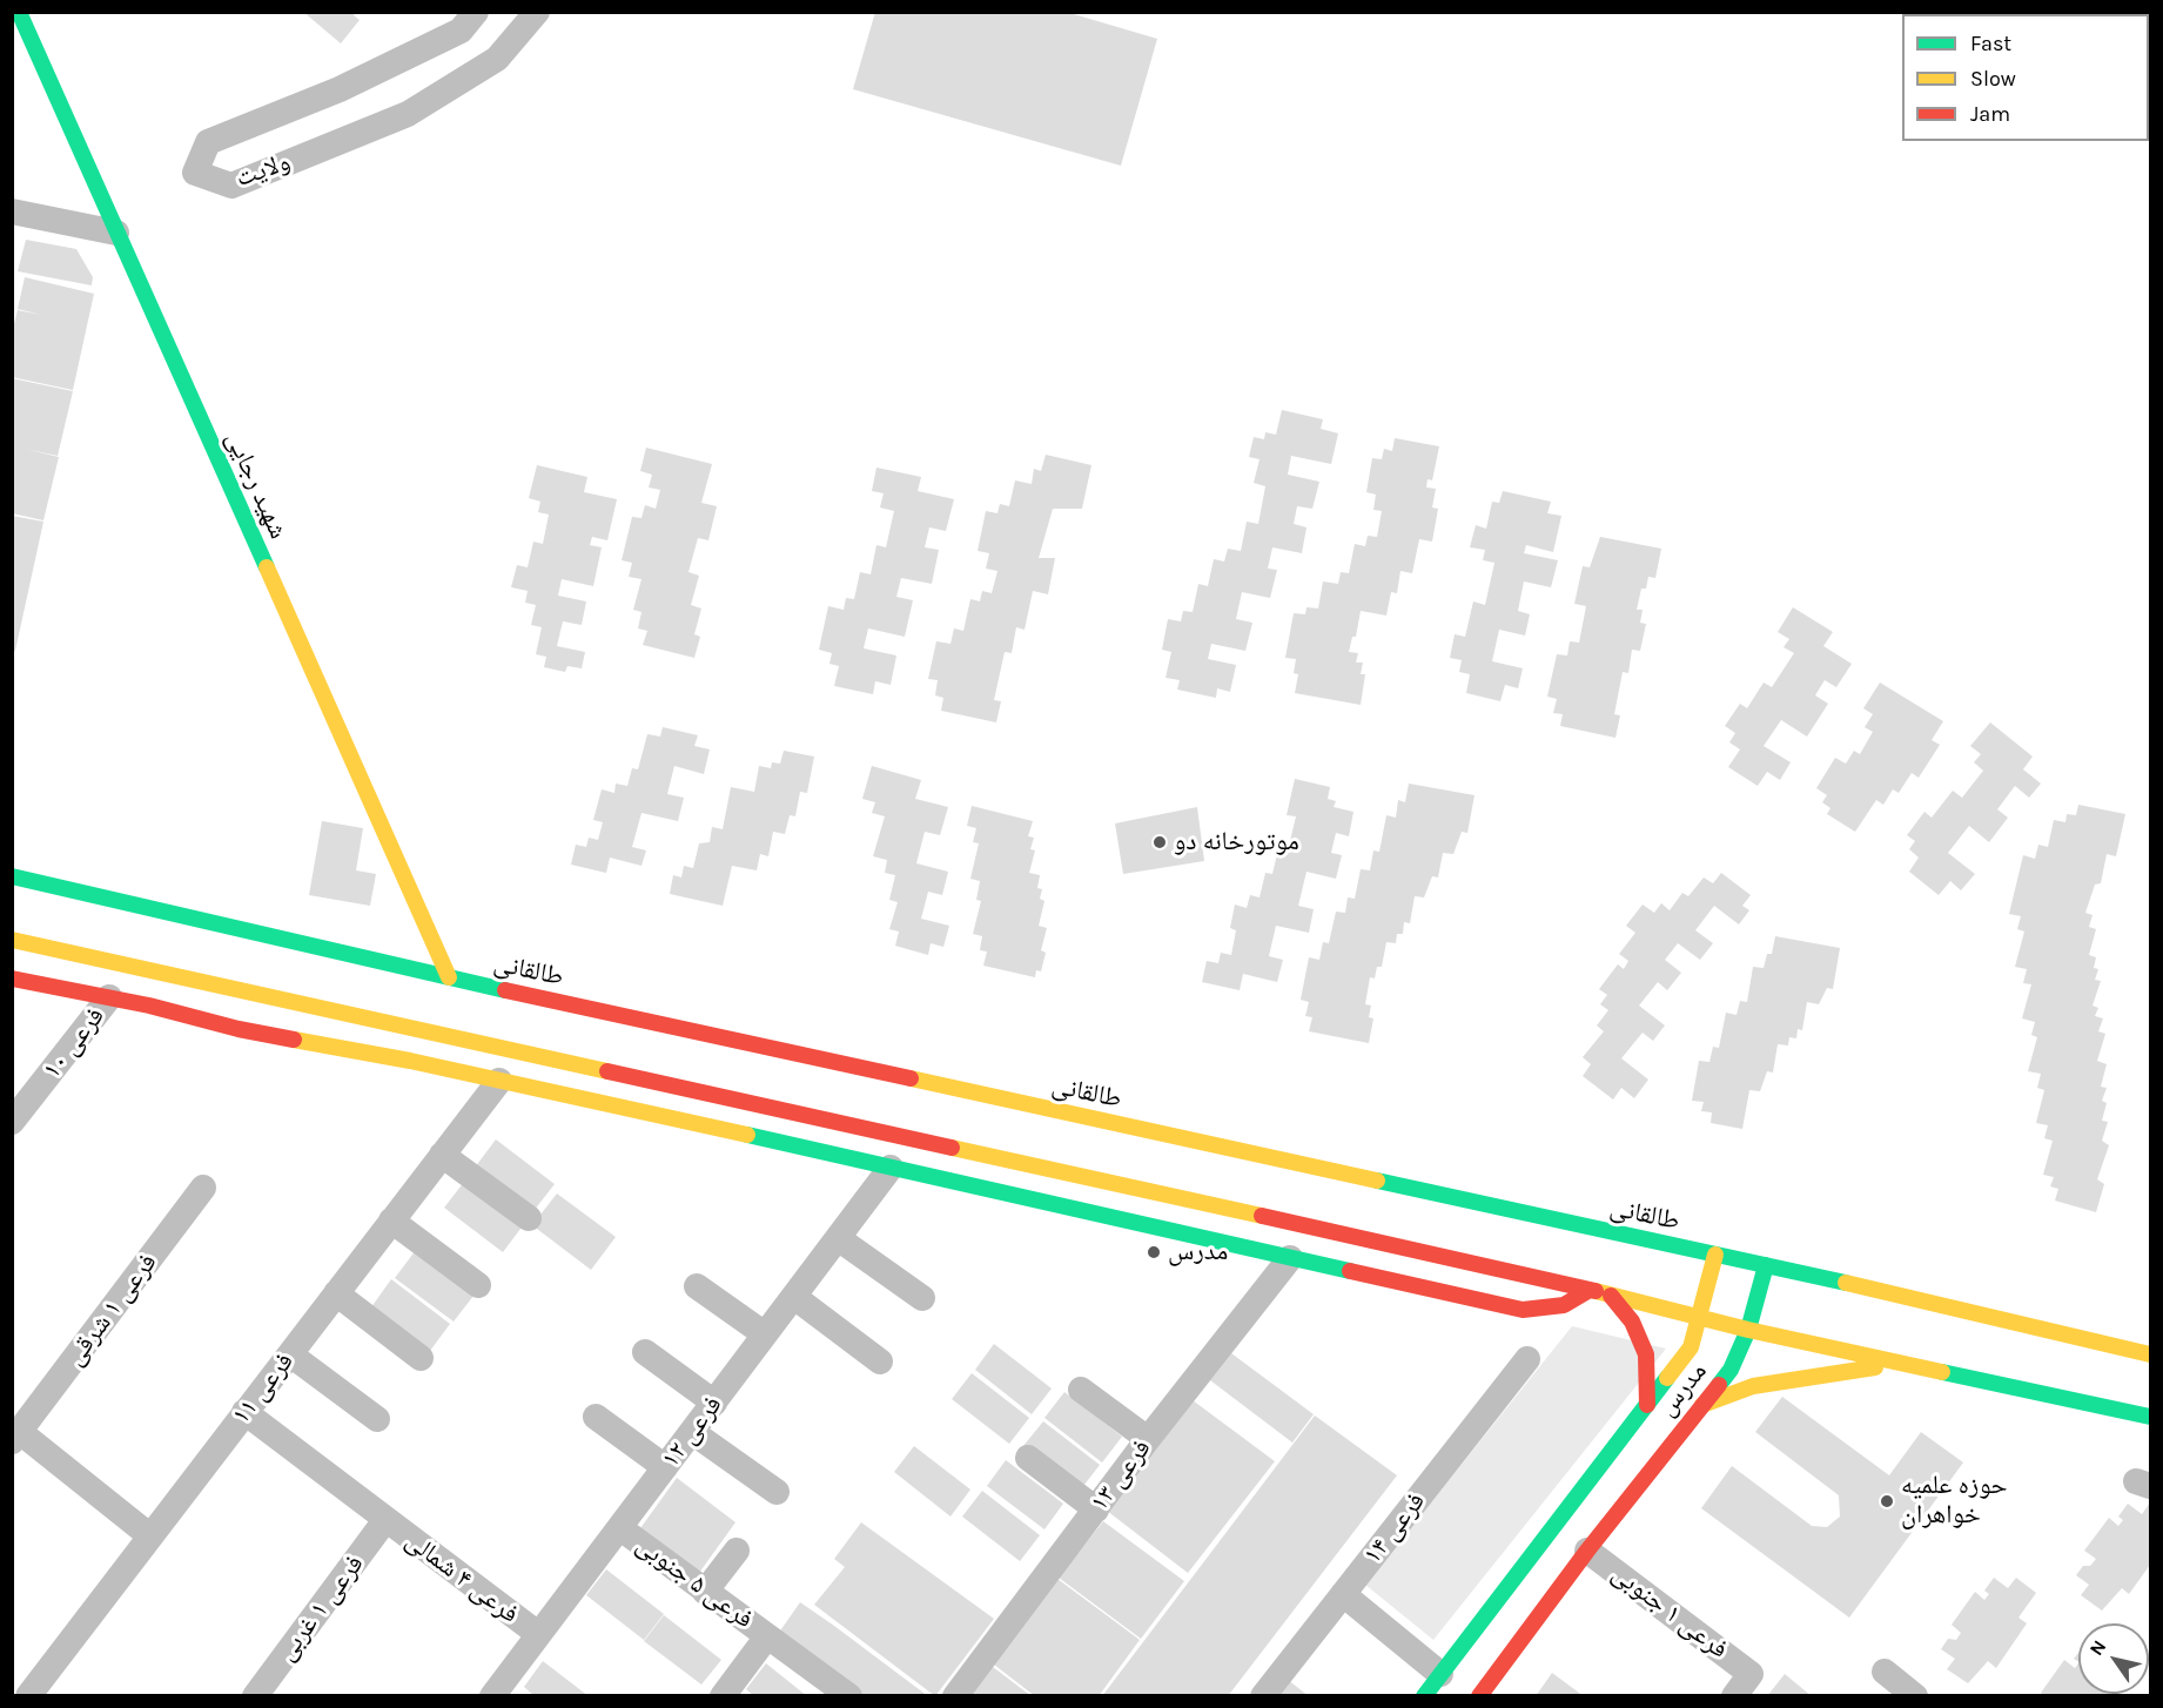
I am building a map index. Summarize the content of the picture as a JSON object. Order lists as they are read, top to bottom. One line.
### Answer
{"streets":{"main road":["شهید رجایی","طالقانی","مدرس"],"street":["ولایت","فرعی ۱۰","فرعی ۱ شرقی","فرعی ۱۱","فرعی ۱۲","فرعی ۱۳","فرعی ۱۴","فرعی ۴ شمالی","فرعی ۵ جنوبی","فرعی ۱ غربی","فرعی ۱ جنوبی"]},"crossings":[["شهید رجایی","طالقانی"],["طالقانی","مدرس"],["مدرس","فرعی ۱ جنوبی"],["فرعی ۱۲","فرعی ۴ شمالی"],["فرعی ۱۲","فرعی ۵ جنوبی"],["فرعی ۴ شمالی","فرعی ۱ غربی"]],"places":["موتورخانه دو","مدرس","حوزه علمیه خواهران"],"legend":["Fast","Slow","Jam"],"north":"top left"}
